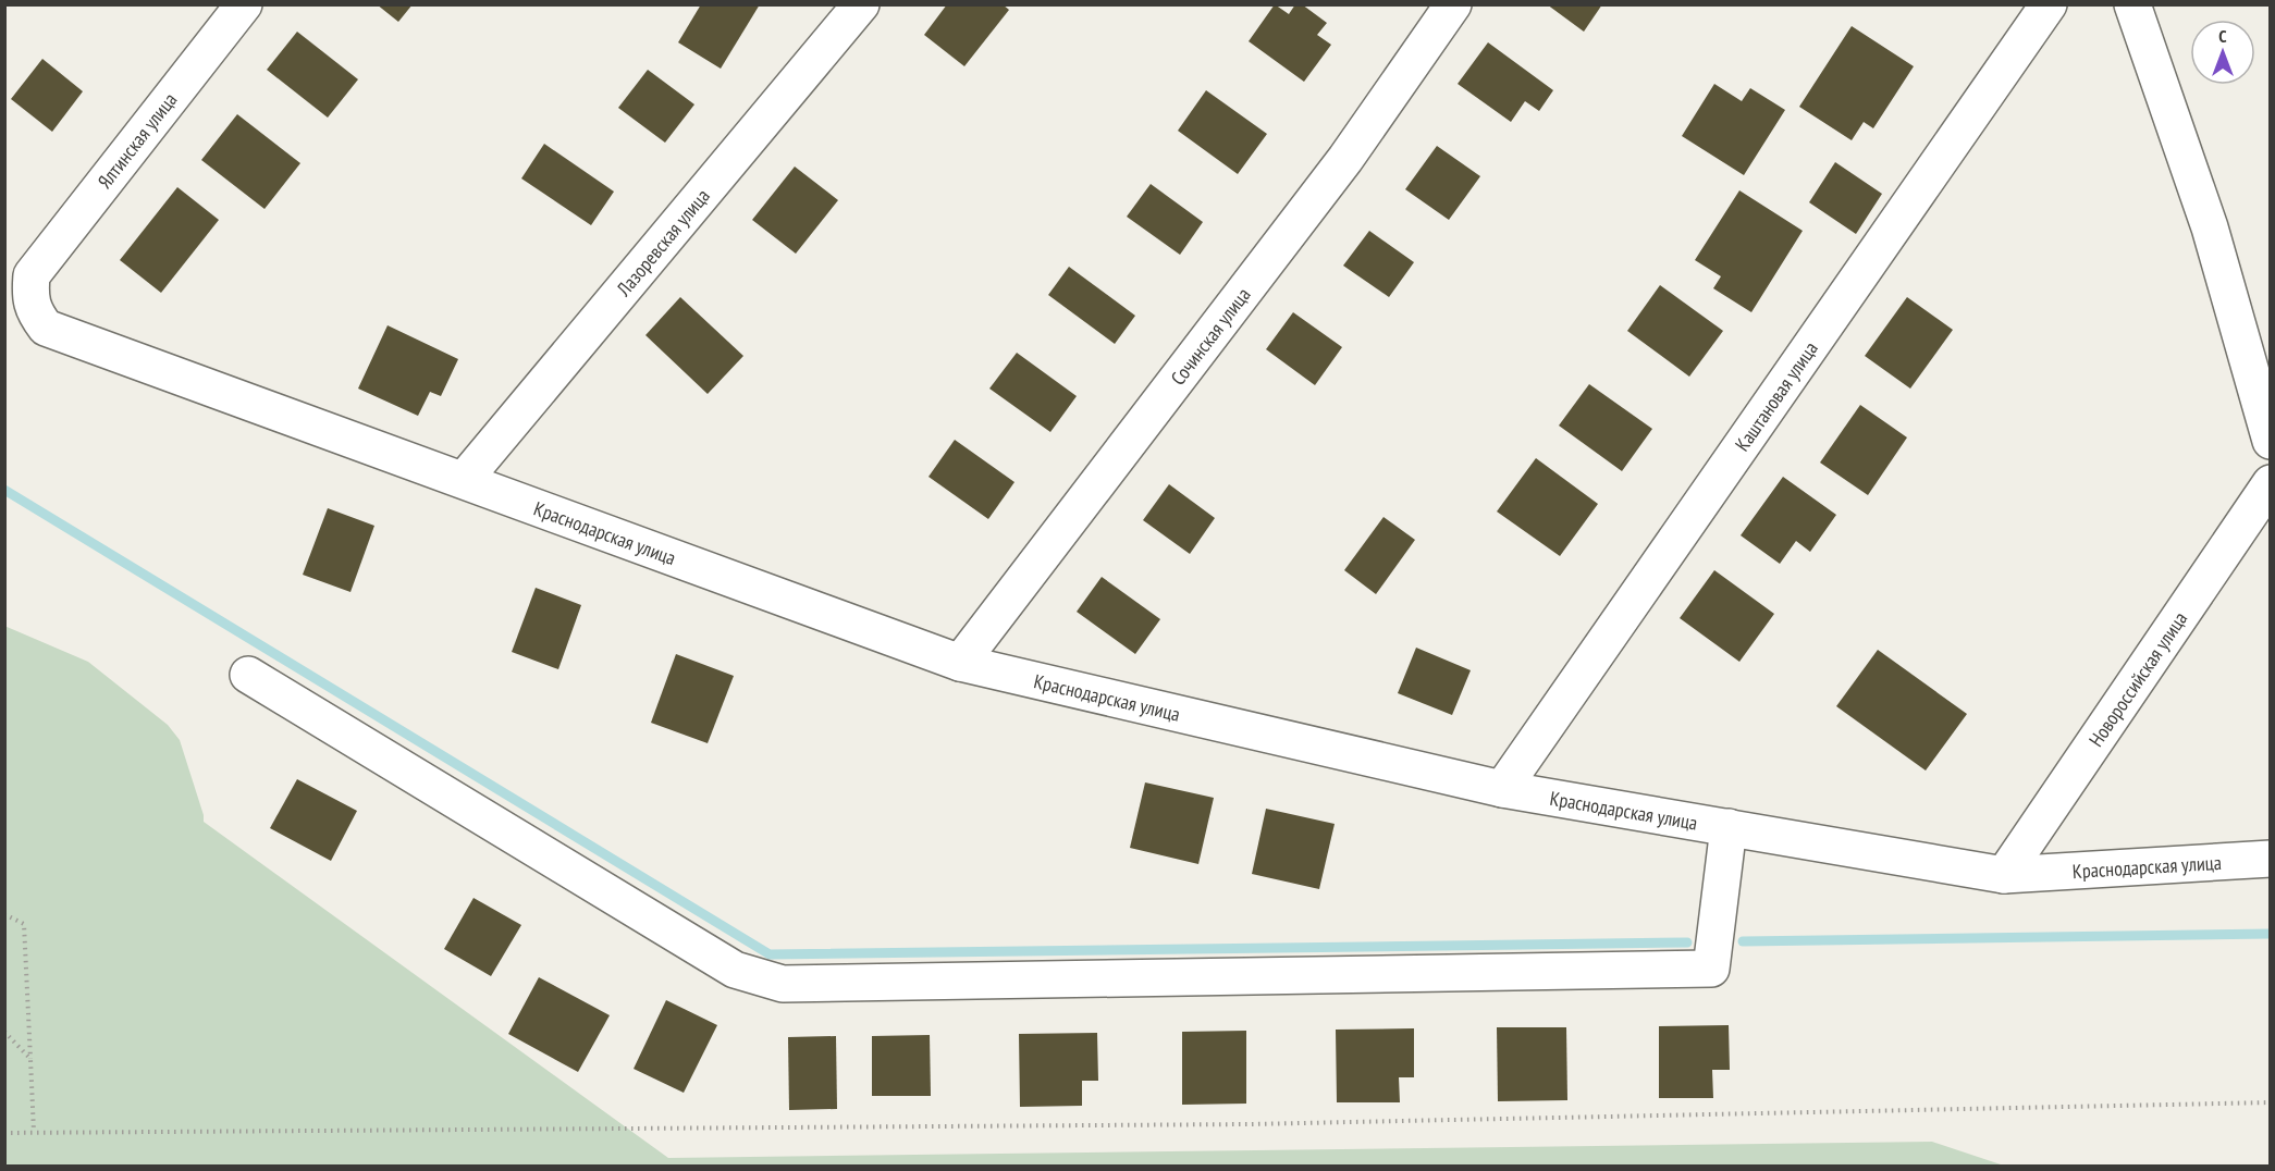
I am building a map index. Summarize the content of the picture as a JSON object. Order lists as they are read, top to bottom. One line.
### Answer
{"streets":{"street":["Ялтинская улица","Лазоревская улица","Сочинская улица","Каштановая улица","Краснодарская улица","Новороссийская улица"]},"crossings":[["Ялтинская улица","Краснодарская улица"],["Лазоревская улица","Краснодарская улица"],["Сочинская улица","Краснодарская улица"],["Каштановая улица","Краснодарская улица"],["Краснодарская улица","Новороссийская улица"]],"north":"top"}
